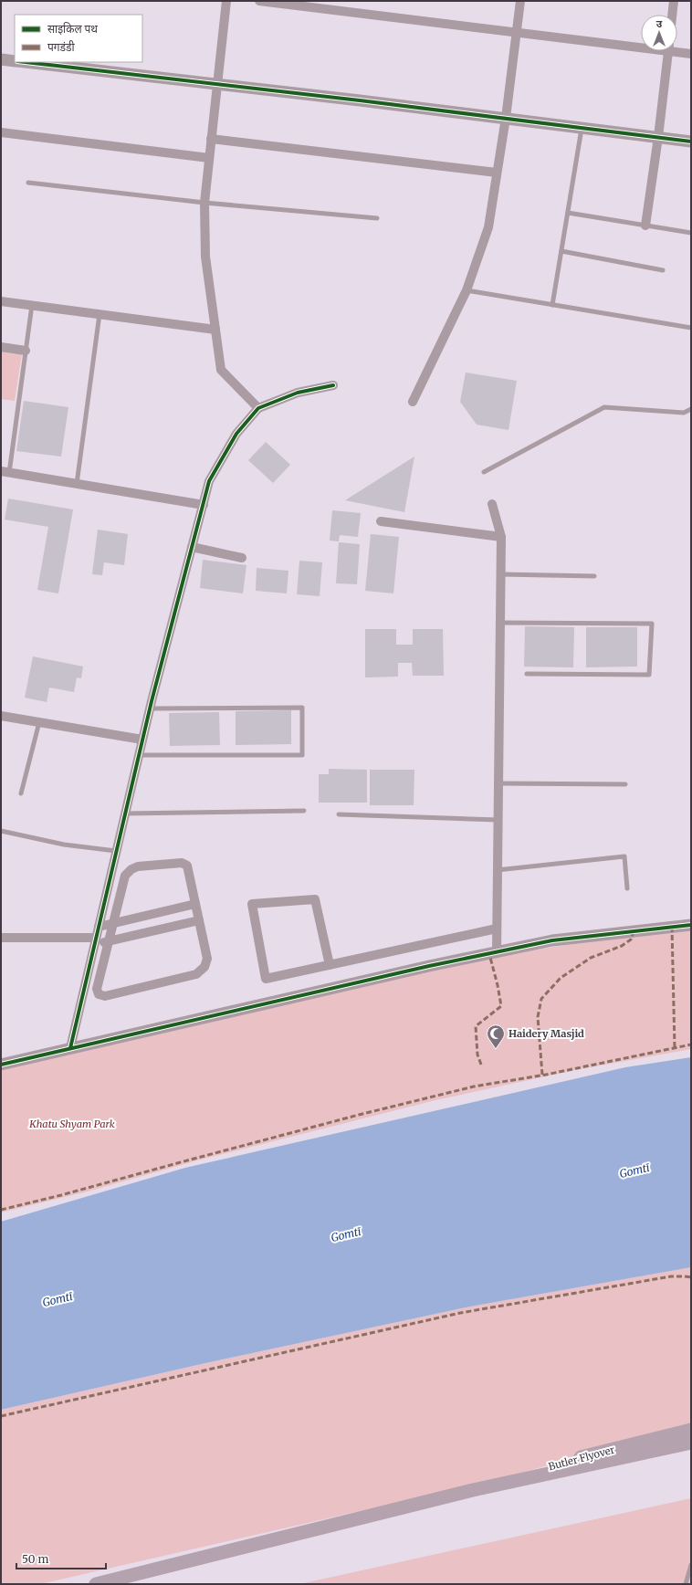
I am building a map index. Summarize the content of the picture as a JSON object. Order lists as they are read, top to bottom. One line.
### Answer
{"streets":{"main road":["Butler Flyover"]},"water":["Gomtī"],"parks":["Khatu Shyam Park"],"places":{"mosque":["Haidery Masjid"]},"legend":["साइकिल पथ","पगडंडी"],"scale_bar":"50 m","north":"top"}
